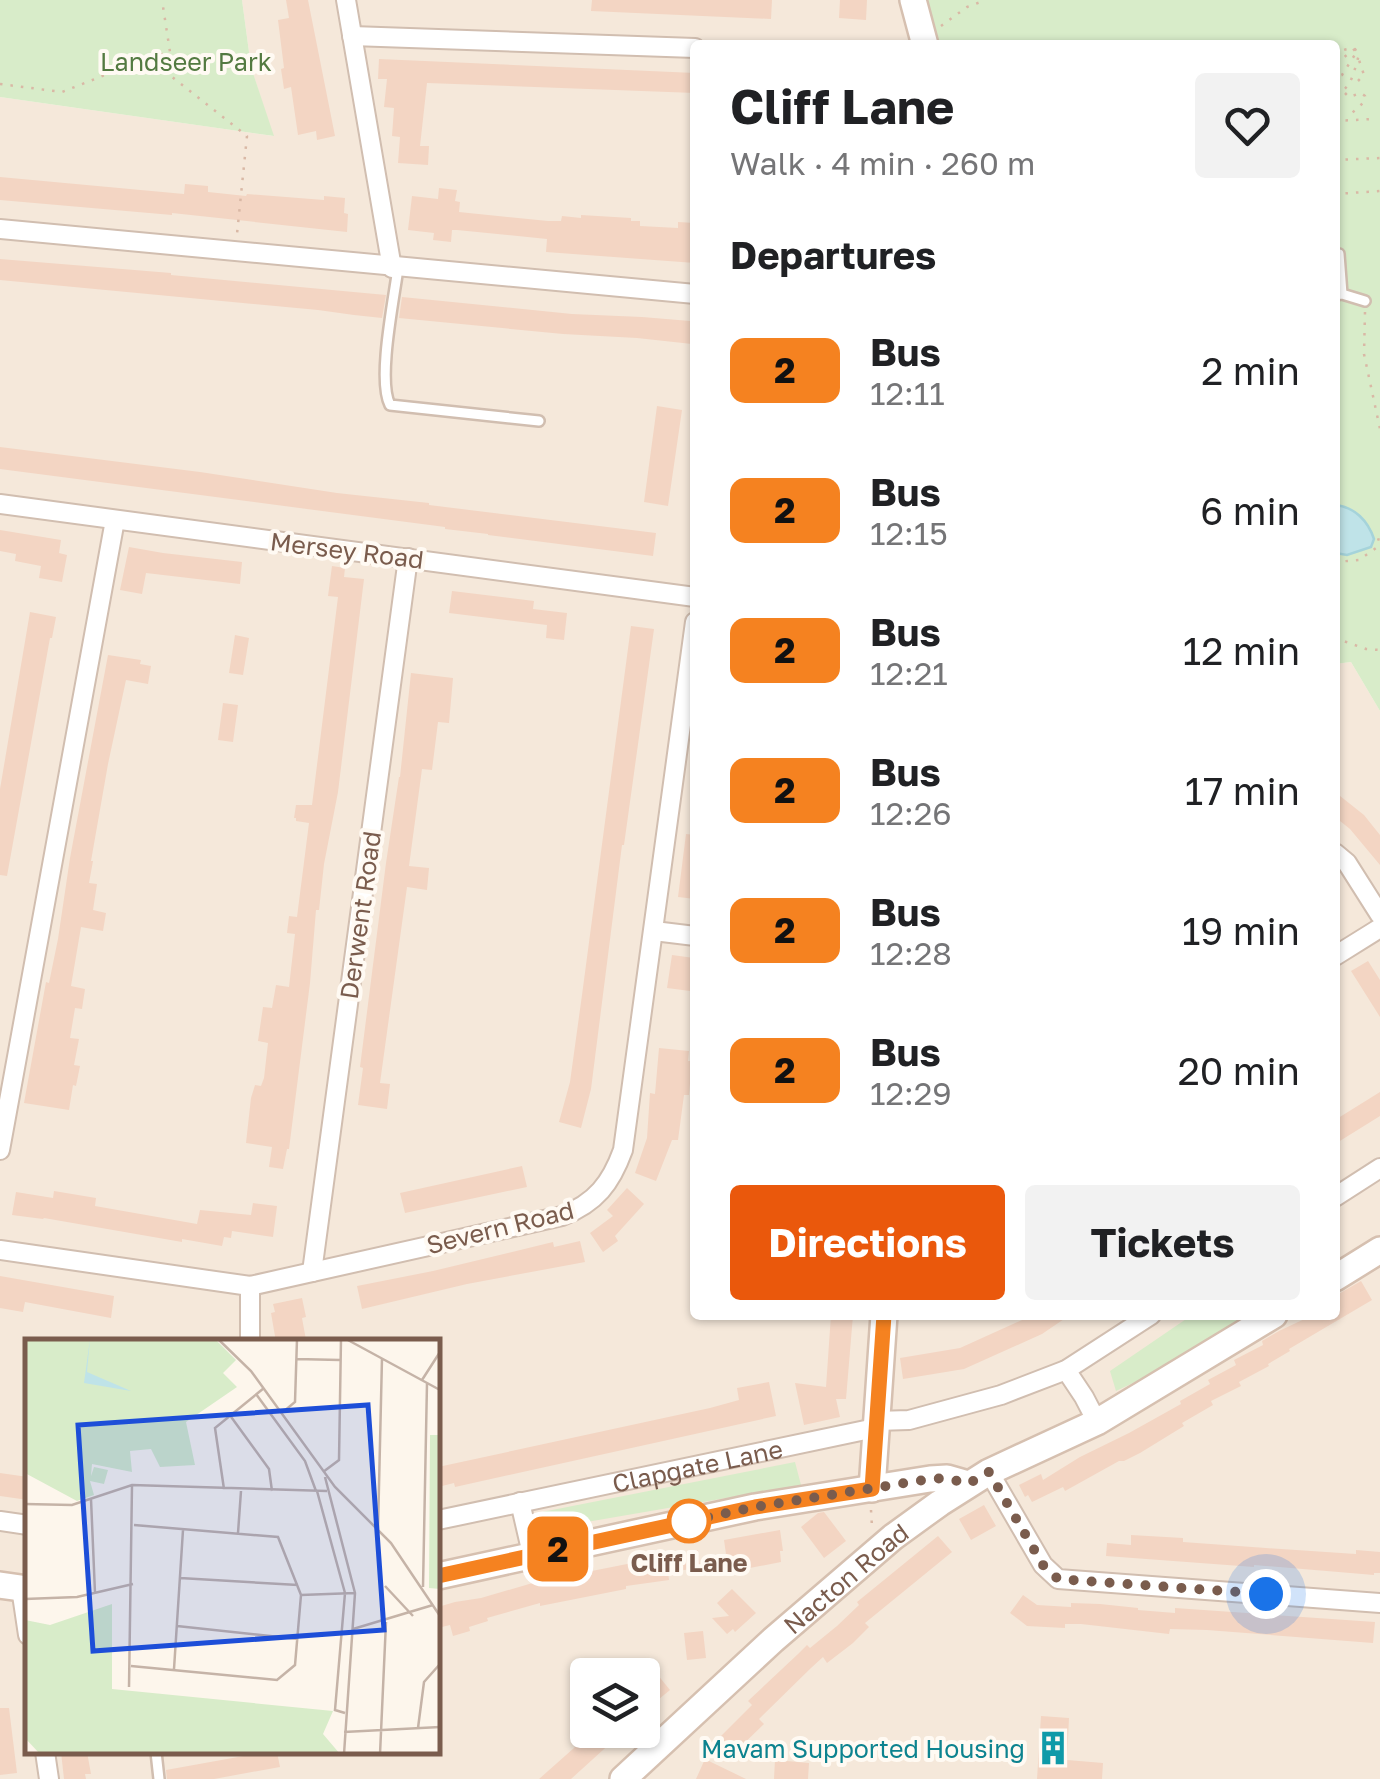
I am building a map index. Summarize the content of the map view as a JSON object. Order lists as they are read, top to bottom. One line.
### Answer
{"streets":{"street":["Mersey Road","Derwent Road","Severn Road","Clapgate Lane","Nacton Road"]},"crossings":[["Mersey Road","Derwent Road"],["Derwent Road","Severn Road"]],"parks":["Landseer Park"],"places":{"other":["Cliff Lane"],"building":["Mavam Supported Housing"]},"lines":["bus line 2"],"page":{"on_map":"2","heading":[["Cliff Lane","Walk · 4 min · 260 m"],"Departures"],"list":[{"mark":"2","name":"Bus","note":"12:11","value":"2 min"},{"mark":"2","name":"Bus","note":"12:15","value":"6 min"},{"mark":"2","name":"Bus","note":"12:21","value":"12 min"},{"mark":"2","name":"Bus","note":"12:26","value":"17 min"},{"mark":"2","name":"Bus","note":"12:28","value":"19 min"},{"mark":"2","name":"Bus","note":"12:29","value":"20 min"}],"buttons":["Directions","Tickets"]}}
